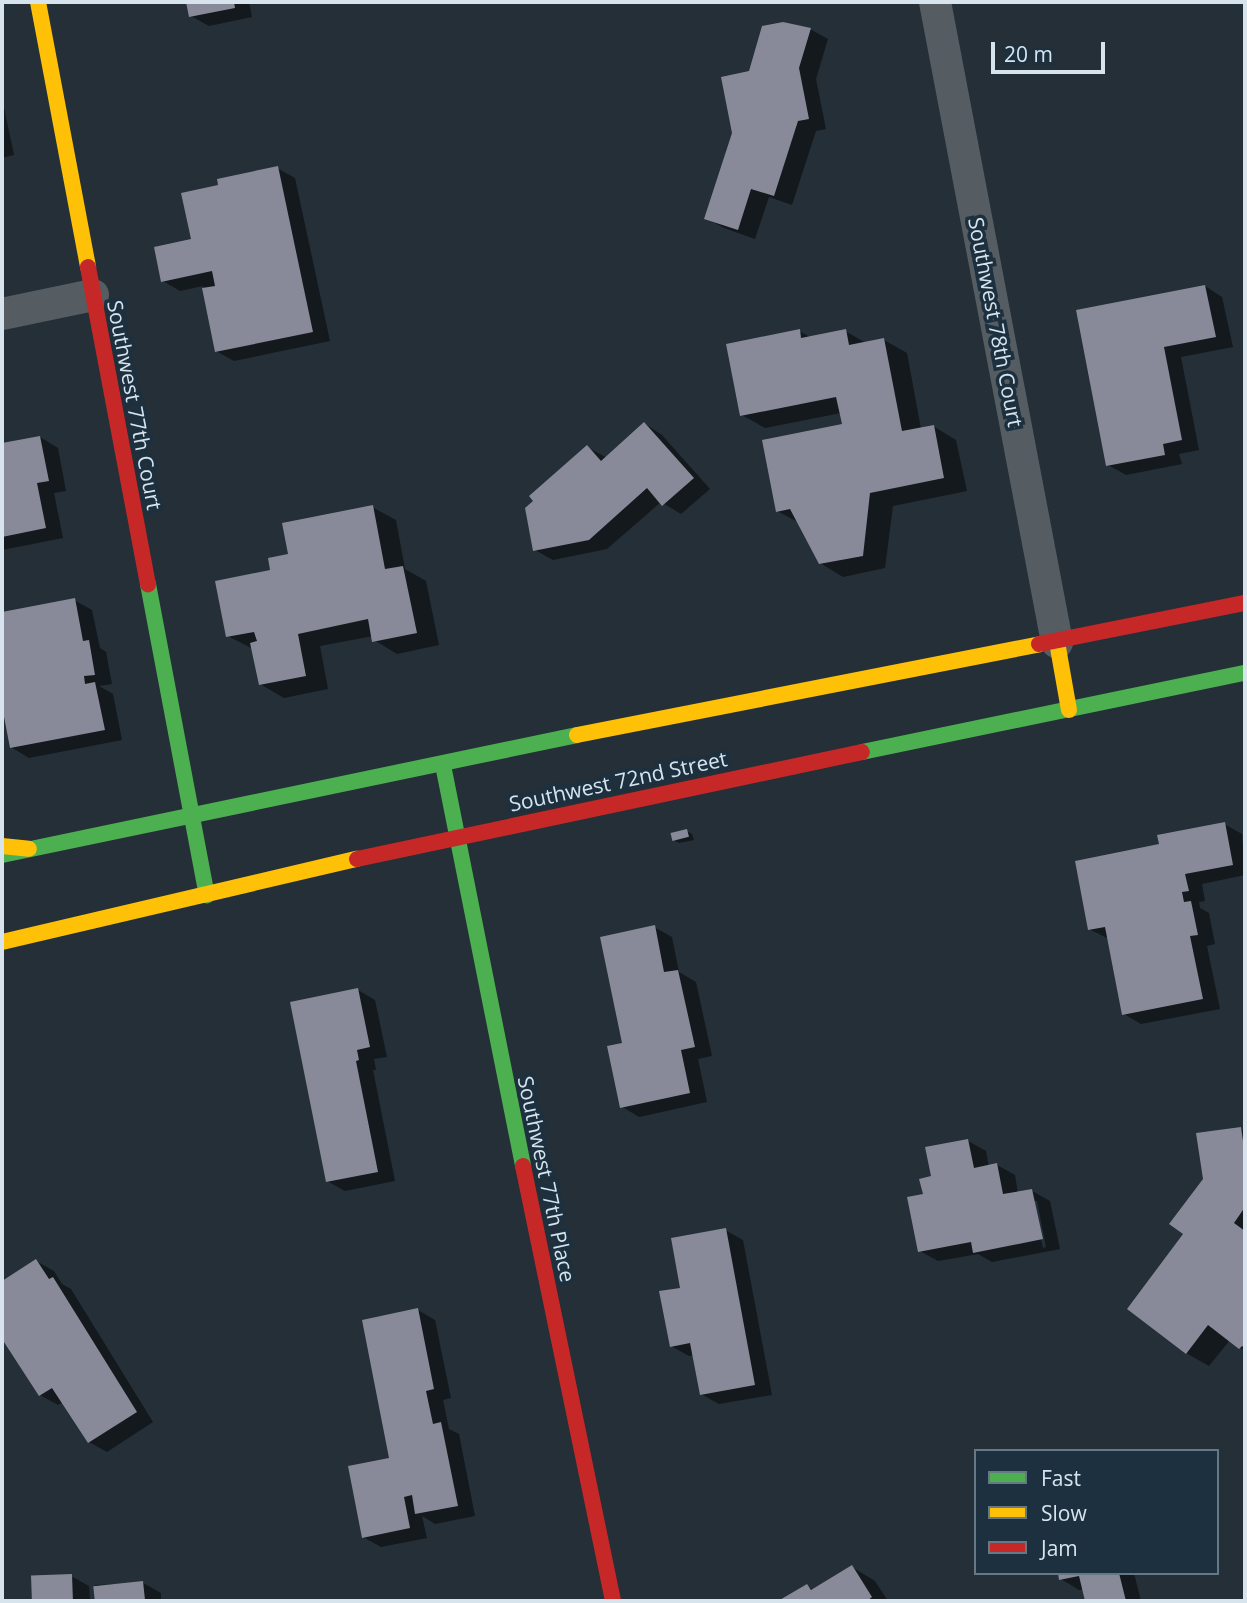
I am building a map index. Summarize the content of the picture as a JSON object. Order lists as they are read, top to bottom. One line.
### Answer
{"streets":{"main road":["Southwest 77th Court","Southwest 72nd Street","Southwest 77th Place"],"street":["Southwest 78th Court"]},"crossings":[["Southwest 77th Court","Southwest 72nd Street"],["Southwest 72nd Street","Southwest 77th Place"]],"legend":["Fast","Slow","Jam"],"scale_bar":"20 m"}
